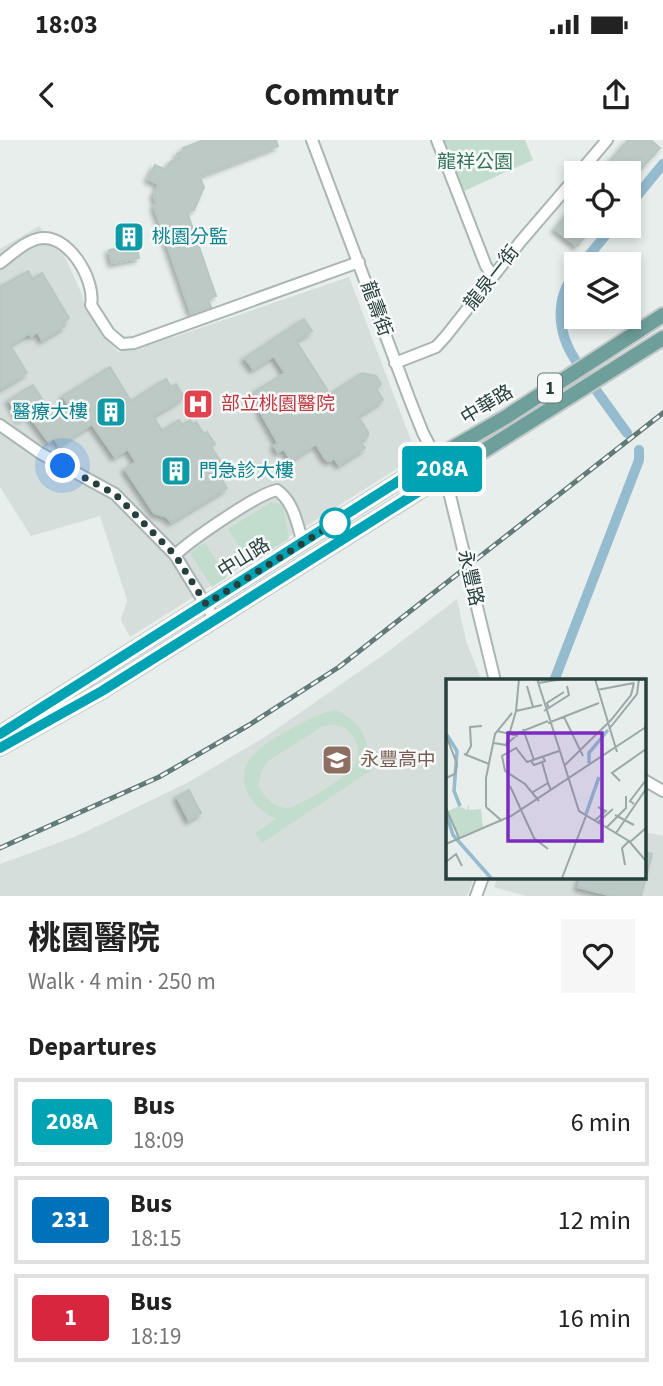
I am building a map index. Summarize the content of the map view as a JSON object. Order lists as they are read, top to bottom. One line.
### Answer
{"streets":{"main road":["1","中華路","中山路"],"street":["龍泉一街","龍壽街","永豐路"]},"crossings":[["龍泉一街","龍壽街"],["龍壽街","中華路"],["龍壽街","中山路"],["龍壽街","永豐路"],["中華路","中山路"],["中華路","永豐路"],["中山路","永豐路"]],"parks":["龍祥公園"],"places":{"building":["桃園分監","醫療大樓","門急診大樓"],"hospital":["部立桃園醫院"],"school or university":["永豐高中"]},"lines":["bus line 208A"],"page":{"status":"18:03","header":"Commutr","on_map":"208A","heading":[["桃園醫院","Walk · 4 min · 250 m"],"Departures"],"list":[{"mark":"208A","name":"Bus","note":"18:09","value":"6 min"},{"mark":"231","name":"Bus","note":"18:15","value":"12 min"},{"mark":"1","name":"Bus","note":"18:19","value":"16 min"}]}}
